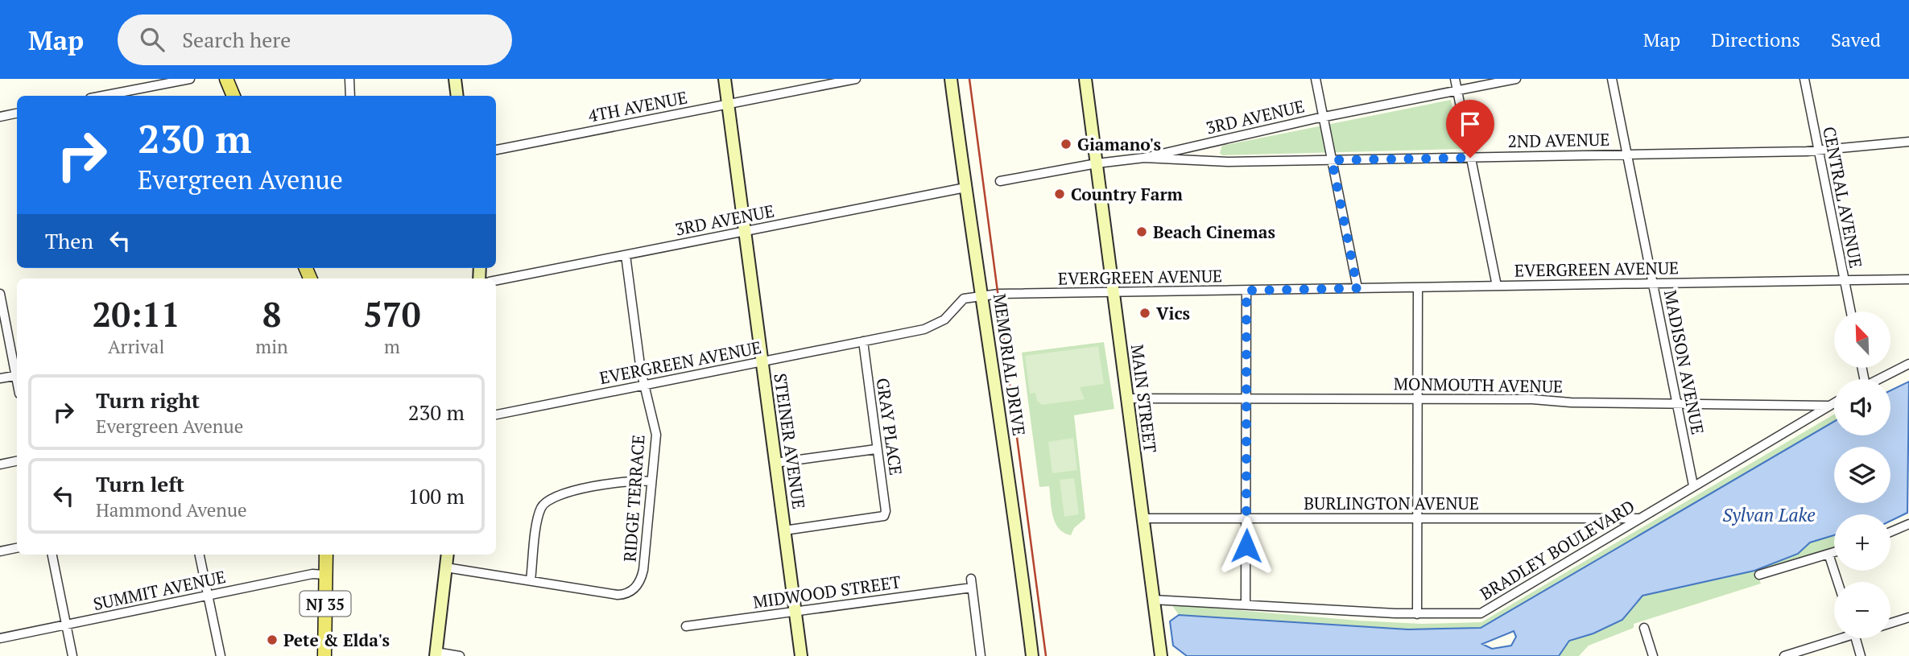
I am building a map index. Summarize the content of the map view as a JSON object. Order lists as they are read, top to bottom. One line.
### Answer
{"streets":{"main road":["NJ 35"],"street":["4TH AVENUE","3RD AVENUE","2ND AVENUE","CENTRAL AVENUE","EVERGREEN AVENUE","MADISON AVENUE","MEMORIAL DRIVE","MONMOUTH AVENUE","MAIN STREET","GRAY PLACE","STEINER AVENUE","RIDGE TERRACE","BURLINGTON AVENUE","BRADLEY BOULEVARD","SUMMIT AVENUE","MIDWOOD STREET"]},"crossings":[["4TH AVENUE","STEINER AVENUE"],["3RD AVENUE","2ND AVENUE"],["3RD AVENUE","MEMORIAL DRIVE"],["3RD AVENUE","MAIN STREET"],["3RD AVENUE","STEINER AVENUE"],["3RD AVENUE","RIDGE TERRACE"],["2ND AVENUE","CENTRAL AVENUE"],["2ND AVENUE","MADISON AVENUE"],["CENTRAL AVENUE","EVERGREEN AVENUE"],["EVERGREEN AVENUE","MADISON AVENUE"],["EVERGREEN AVENUE","MEMORIAL DRIVE"],["EVERGREEN AVENUE","MAIN STREET"],["EVERGREEN AVENUE","GRAY PLACE"],["EVERGREEN AVENUE","STEINER AVENUE"],["EVERGREEN AVENUE","RIDGE TERRACE"],["MADISON AVENUE","MONMOUTH AVENUE"],["MADISON AVENUE","BRADLEY BOULEVARD"],["MONMOUTH AVENUE","MAIN STREET"],["MONMOUTH AVENUE","BRADLEY BOULEVARD"],["MAIN STREET","BURLINGTON AVENUE"],["MAIN STREET","BRADLEY BOULEVARD"],["GRAY PLACE","STEINER AVENUE"],["STEINER AVENUE","MIDWOOD STREET"],["BURLINGTON AVENUE","BRADLEY BOULEVARD"],["SUMMIT AVENUE","NJ 35"]],"water":["Sylvan Lake"],"places":["Giamano's","Country Farm","Beach Cinemas","Vics","Pete & Elda's"],"north":"top left","page":{"header":"Map","search":"Search here","nav":["Map","Directions","Saved"],"turn":["230 m","Evergreen Avenue"],"then":"Then","eta":["20:11","Arrival","8","min","570","m"],"map_buttons":["+","−"],"list":[{"name":"Turn right","note":"Evergreen Avenue","value":"230 m"},{"name":"Turn left","note":"Hammond Avenue","value":"100 m"}]}}
